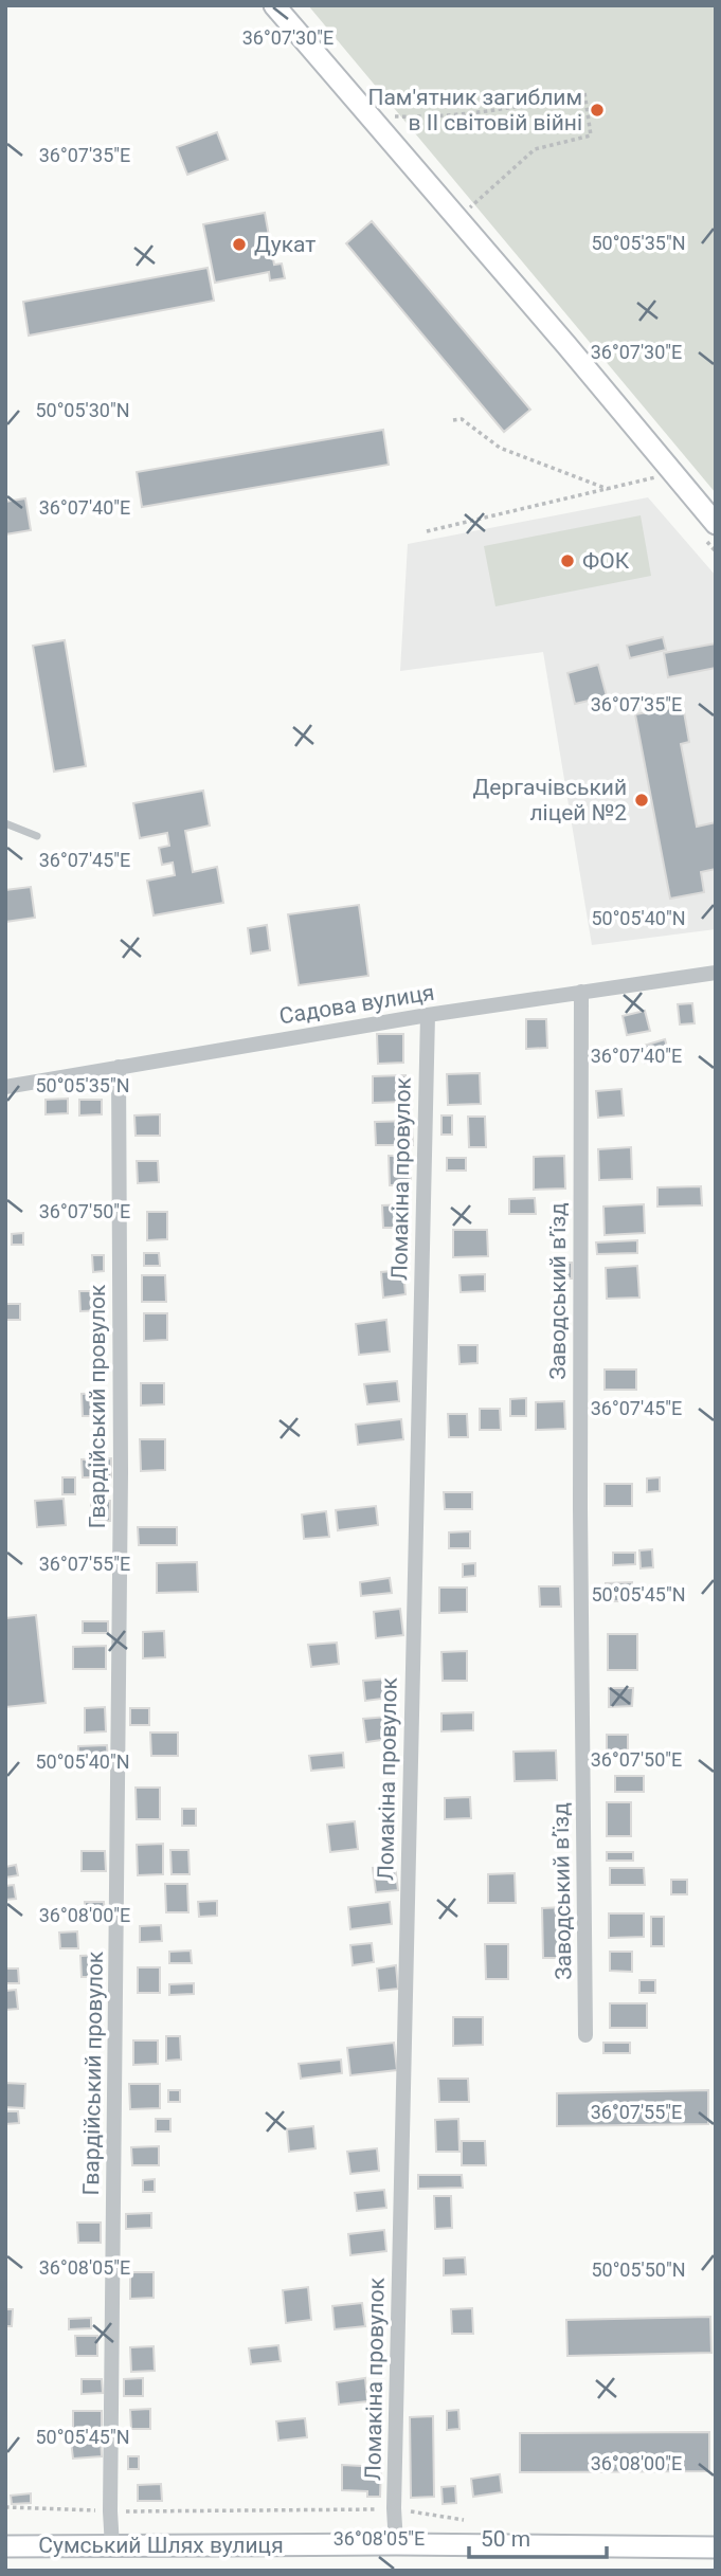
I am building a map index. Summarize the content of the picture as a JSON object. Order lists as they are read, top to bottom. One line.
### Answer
{"streets":{"main road":["Сумський Шлях вулиця"],"street":["Садова вулиця","Ломакіна провулок","Заводський в’їзд","Гвардійський провулок"]},"crossings":[["Садова вулиця","Ломакіна провулок"],["Садова вулиця","Заводський в’їзд"],["Садова вулиця","Гвардійський провулок"],["Ломакіна провулок","Сумський Шлях вулиця"],["Гвардійський провулок","Сумський Шлях вулиця"]],"places":["Пам'ятник загиблим в II світовій війні","Дукат","ФОК","Дергачівський ліцей №2"],"scale_bar":"50 m","coordinates":["36°07'30\"E","36°07'35\"E","50°05'35\"N","50°05'30\"N","36°07'40\"E","36°07'45\"E","50°05'40\"N","36°07'50\"E","36°07'55\"E","50°05'45\"N","36°08'00\"E","36°08'05\"E","50°05'50\"N"]}
